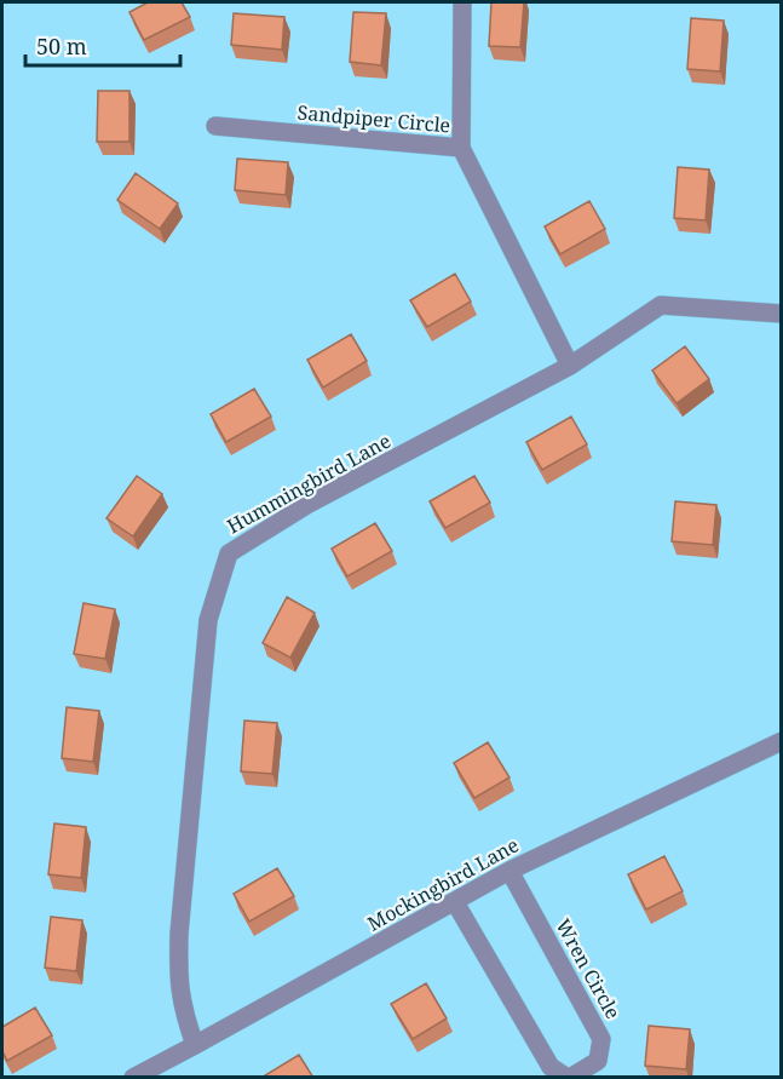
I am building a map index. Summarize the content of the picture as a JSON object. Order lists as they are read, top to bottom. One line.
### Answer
{"streets":{"street":["Sandpiper Circle","Hummingbird Lane","Mockingbird Lane","Wren Circle"]},"crossings":[["Sandpiper Circle","Hummingbird Lane"],["Hummingbird Lane","Mockingbird Lane"],["Mockingbird Lane","Wren Circle"]],"scale_bar":"50 m"}
